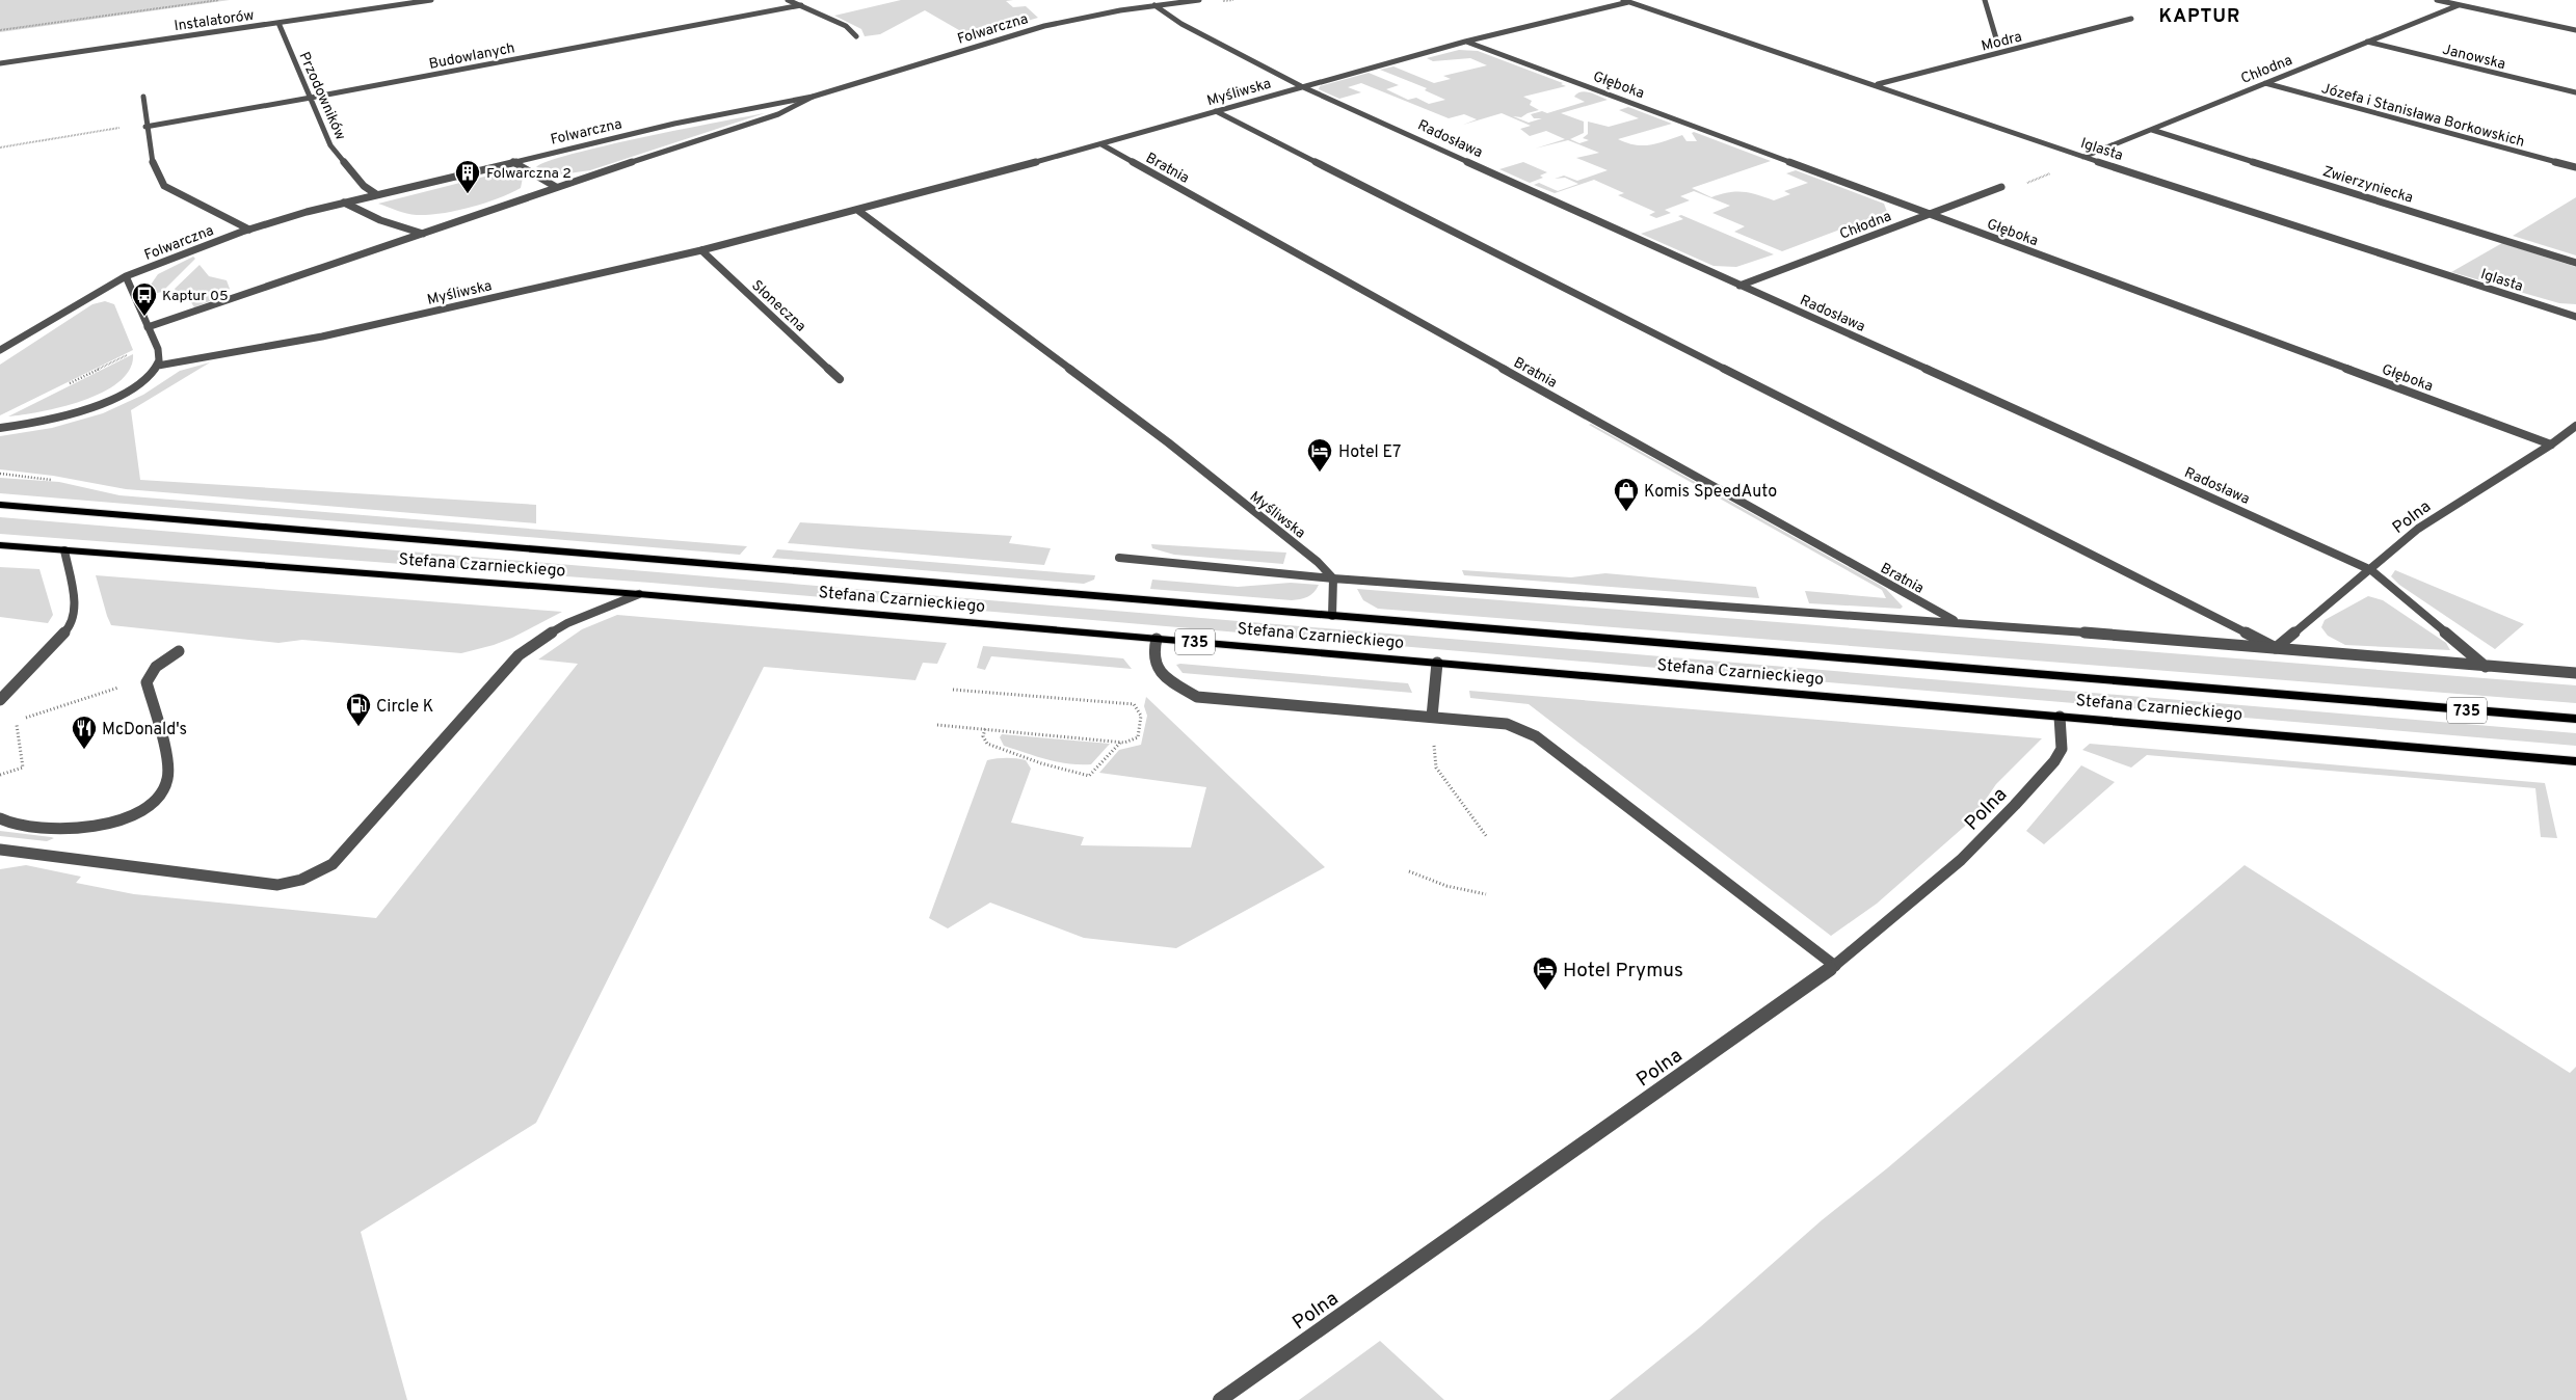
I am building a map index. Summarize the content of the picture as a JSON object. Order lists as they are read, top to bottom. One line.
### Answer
{"streets":{"main road":["Stefana Czarnieckiego","735"],"street":["Instalatorów","Folwarczna","Modra","Budowlanych","Janowska","Chłodna","Głęboka","Myśliwska","Przodowników","Józefa i Stanisława Borkowskich","Radosława","Iglasta","Bratnia","Zwierzyniecka","Słoneczna","Polna"]},"crossings":[["Instalatorów","Przodowników"],["Folwarczna","Przodowników"],["Folwarczna","Radosława"],["Modra","Iglasta"],["Budowlanych","Przodowników"],["Janowska","Chłodna"],["Chłodna","Głęboka"],["Chłodna","Józefa i Stanisława Borkowskich"],["Chłodna","Radosława"],["Chłodna","Iglasta"],["Chłodna","Zwierzyniecka"],["Głęboka","Myśliwska"],["Głęboka","Polna"],["Myśliwska","Radosława"],["Myśliwska","Iglasta"],["Myśliwska","Bratnia"],["Myśliwska","Słoneczna"],["Radosława","Polna"],["Polna","Stefana Czarnieckiego"]],"districts":["KAPTUR"],"places":{"building":["Folwarczna 2"],"bus stop":["Kaptur 05"],"hotel":["Hotel E7","Hotel Prymus"],"shop":["Komis SpeedAuto"],"fuel station":["Circle K"],"restaurant":["McDonald's"]}}
